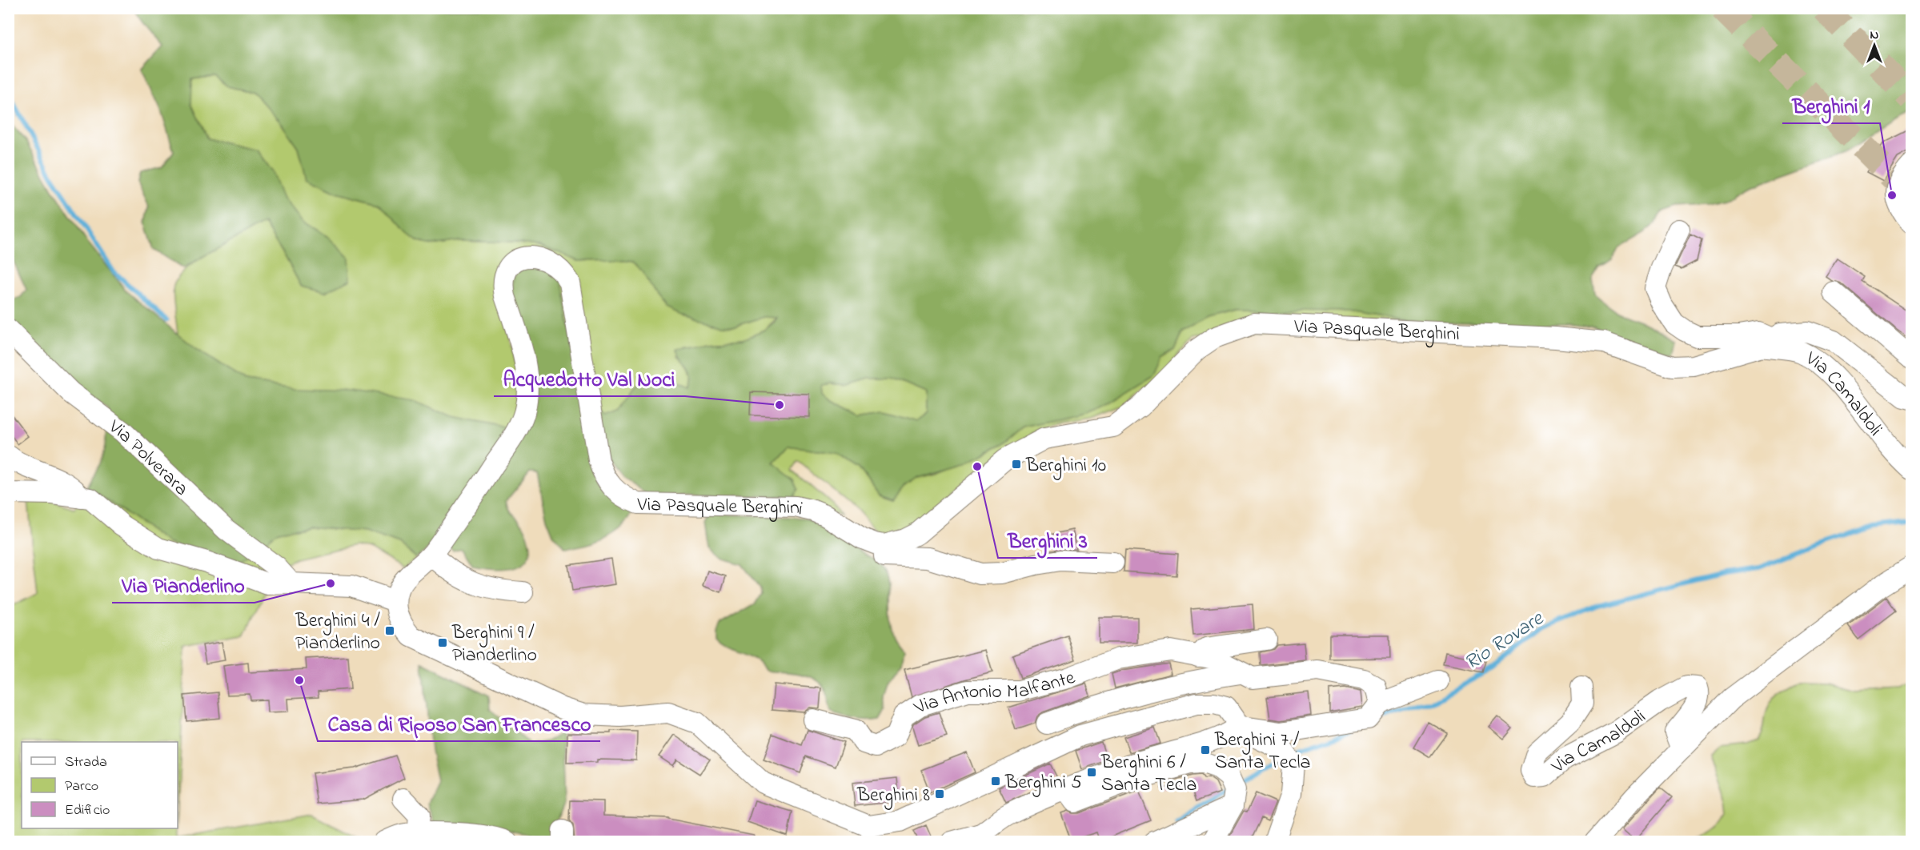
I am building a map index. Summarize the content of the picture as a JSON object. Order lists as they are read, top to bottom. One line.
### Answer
{"streets":{"street":["Via Pasquale Berghini","Via Camaldoli","Via Polverara","Via Antonio Malfante"]},"crossings":[["Via Pasquale Berghini","Via Camaldoli"]],"water":["Rio Rovare"],"places":{"other":["Berghini 1","Acquedotto Val Noci","Berghini 3","Via Pianderlino","Casa di Riposo San Francesco"],"transit":["Berghini 10","Berghini 4 / Pianderlino","Berghini 9 / Pianderlino","Berghini 7 / Santa Tecla","Berghini 6 / Santa Tecla","Berghini 5","Berghini 8"]},"legend":["Strada","Parco","Edificio"],"north":"top"}
